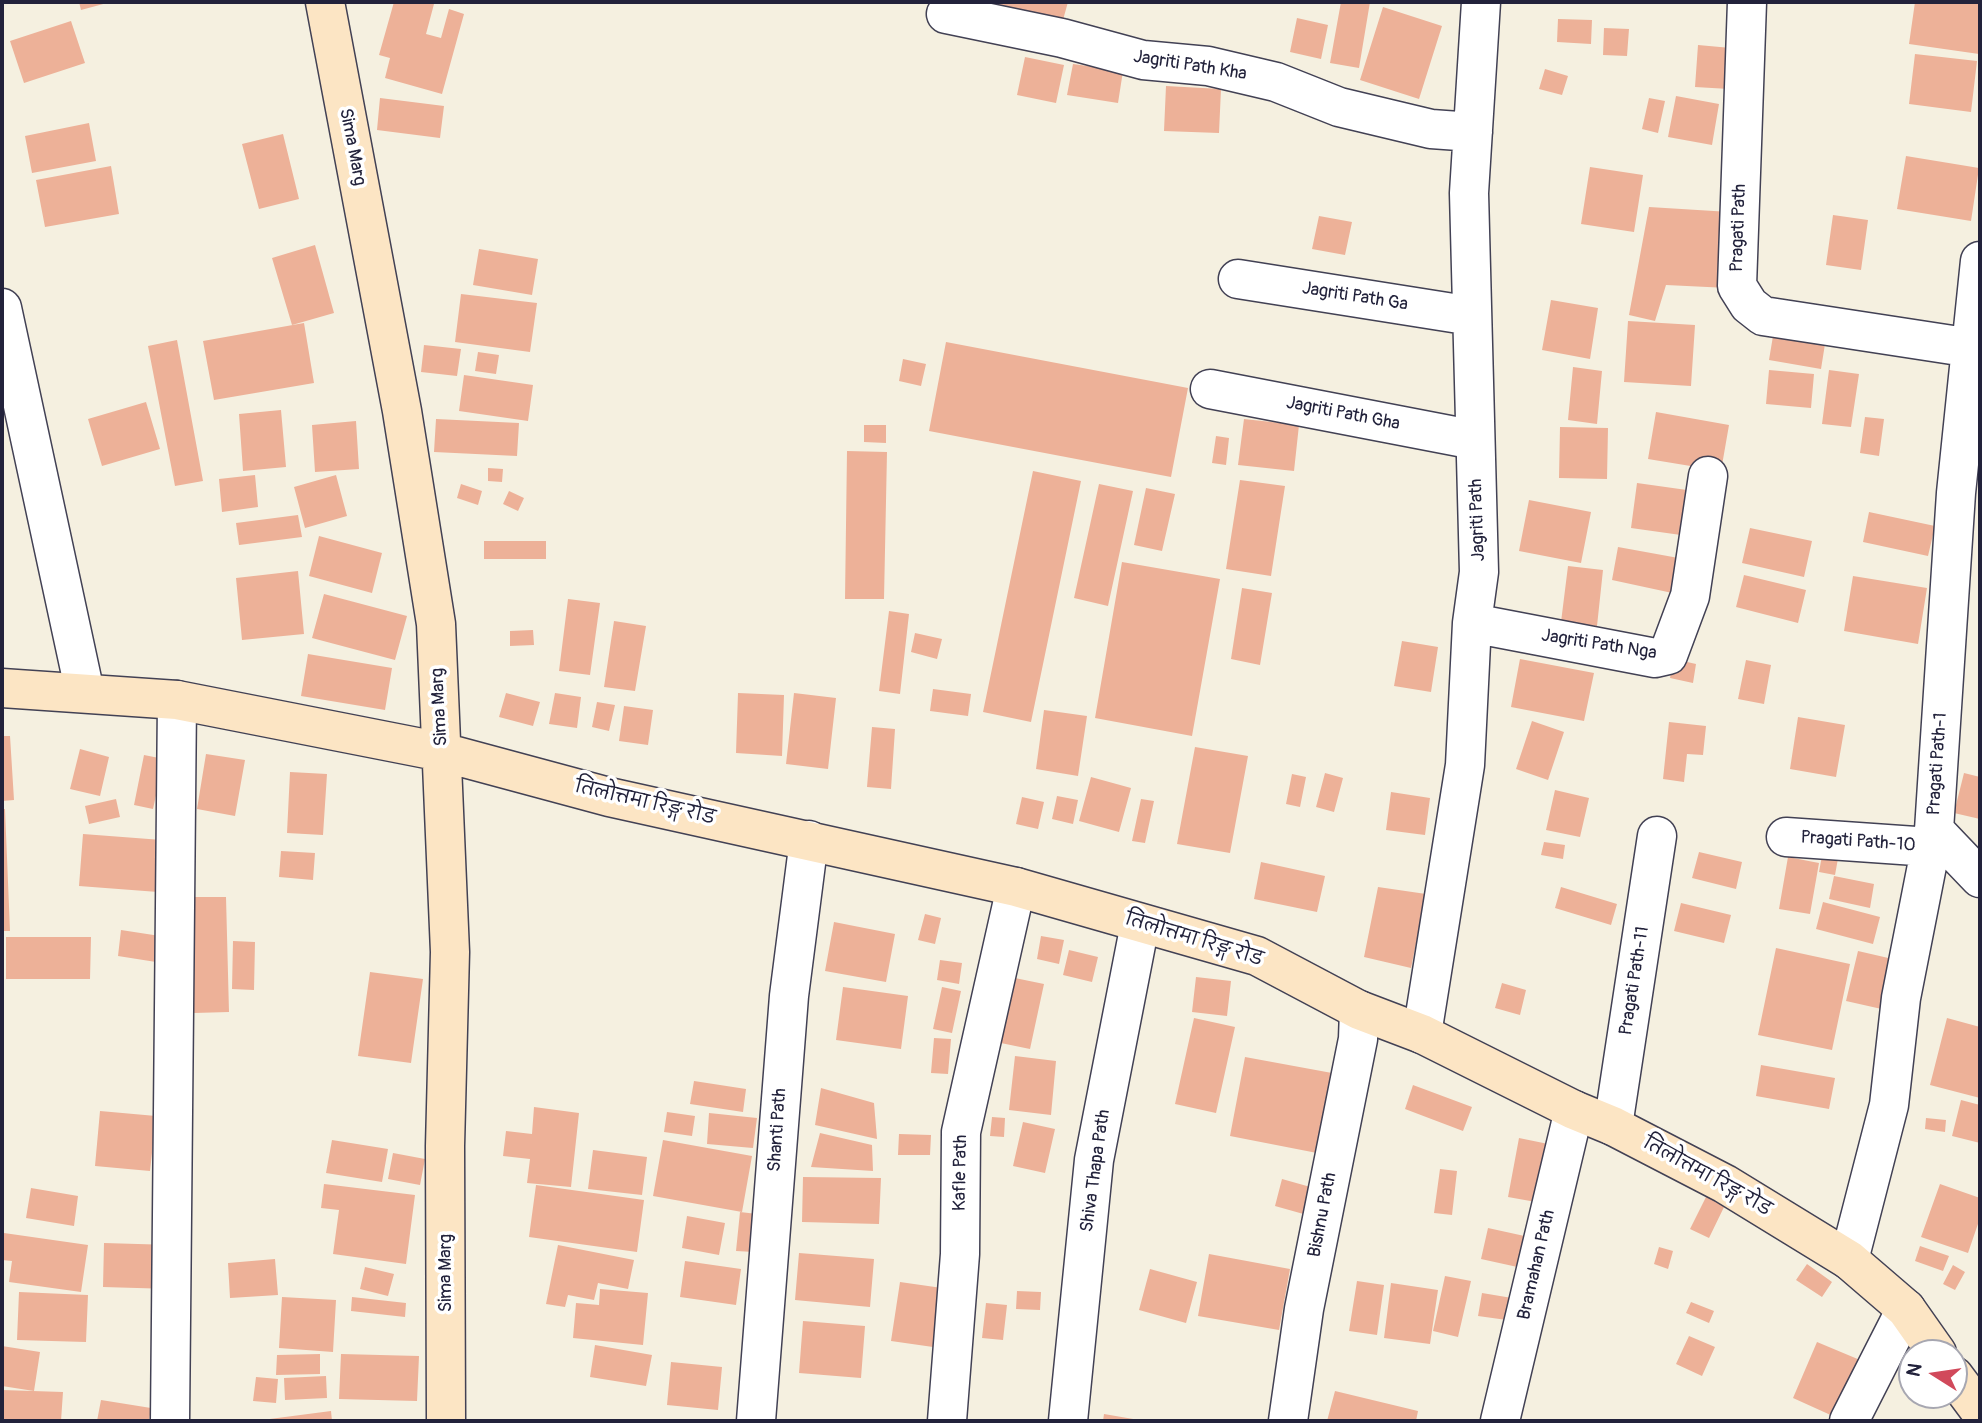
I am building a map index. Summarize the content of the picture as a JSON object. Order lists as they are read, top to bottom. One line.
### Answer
{"streets":{"street":["Jagriti Path Kha","Sima Marg","Pragati Path","Jagriti Path Ga","Jagriti Path Gha","Jagriti Path","Jagriti Path Nga","Pragati Path-1","तिलोत्तमा रिङ्ग रोड","Pragati Path-10","Pragati Path-11","Shanti Path","Shiva Thapa Path","Kafle Path","Bishnu Path","Bramahan Path"]},"crossings":[["Jagriti Path Kha","Jagriti Path"],["Sima Marg","तिलोत्तमा रिङ्ग रोड"],["Pragati Path","Pragati Path-1"],["Jagriti Path Ga","Jagriti Path"],["Jagriti Path Gha","Jagriti Path"],["Jagriti Path","Jagriti Path Nga"],["Jagriti Path","तिलोत्तमा रिङ्ग रोड"],["Pragati Path-1","तिलोत्तमा रिङ्ग रोड"],["Pragati Path-1","Pragati Path-10"],["तिलोत्तमा रिङ्ग रोड","Pragati Path-11"],["तिलोत्तमा रिङ्ग रोड","Shanti Path"],["तिलोत्तमा रिङ्ग रोड","Shiva Thapa Path"],["तिलोत्तमा रिङ्ग रोड","Kafle Path"],["तिलोत्तमा रिङ्ग रोड","Bishnu Path"],["तिलोत्तमा रिङ्ग रोड","Bramahan Path"]],"north":"left"}
